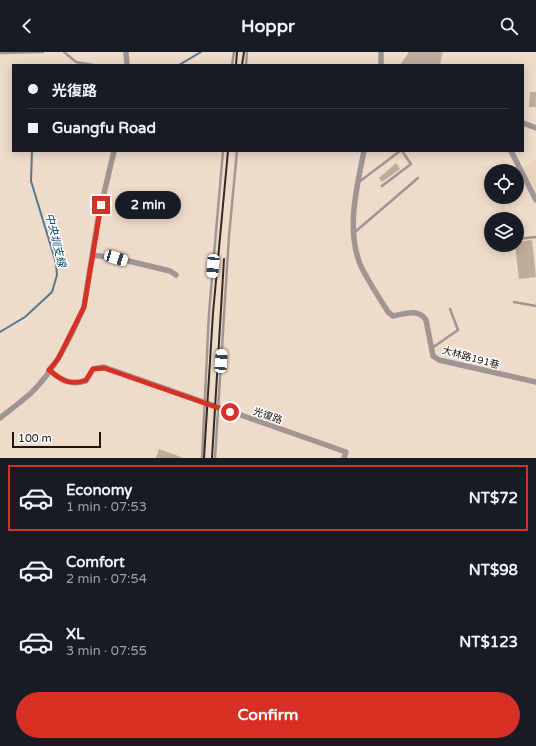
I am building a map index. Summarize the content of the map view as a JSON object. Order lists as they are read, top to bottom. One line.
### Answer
{"streets":{"street":["大林路191巷","光復路"]},"water":["中央圳支線"],"scale_bar":"100 m","page":{"header":"Hoppr","banner":["光復路","Guangfu Road"],"bubble":"2 min","scale":"100 m","list":[{"name":"Economy","note":"1 min · 07:53","value":"NT$72"},{"name":"Comfort","note":"2 min · 07:54","value":"NT$98"},{"name":"XL","note":"3 min · 07:55","value":"NT$123"}],"buttons":"Confirm"}}
